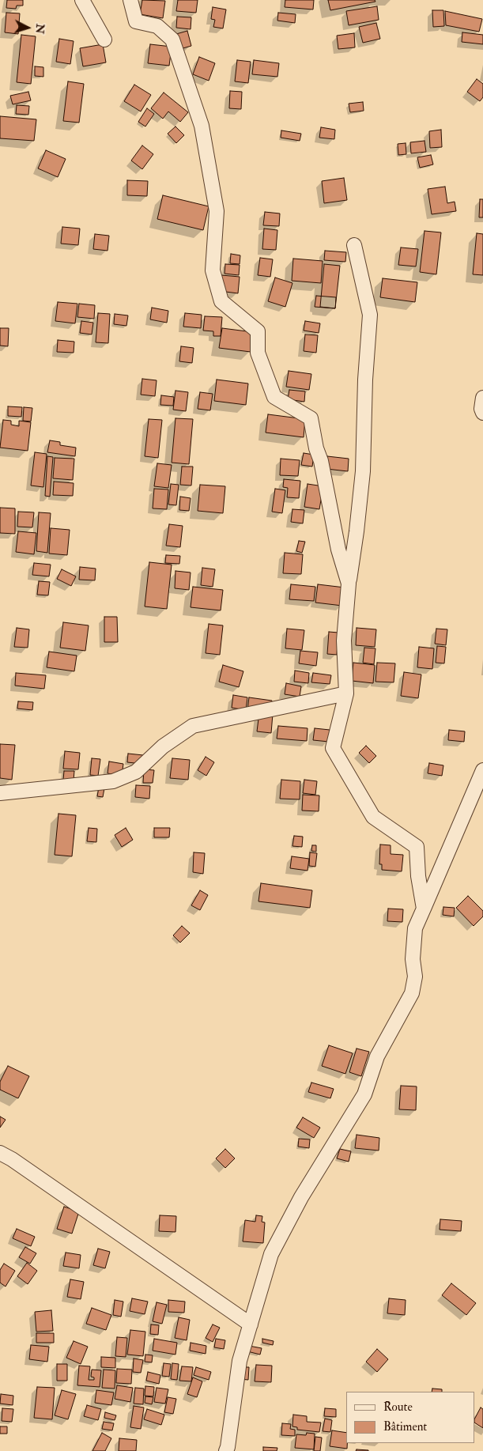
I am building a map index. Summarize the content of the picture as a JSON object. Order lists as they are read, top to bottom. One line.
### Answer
{"legend":["Route","Bâtiment"],"north":"right"}
